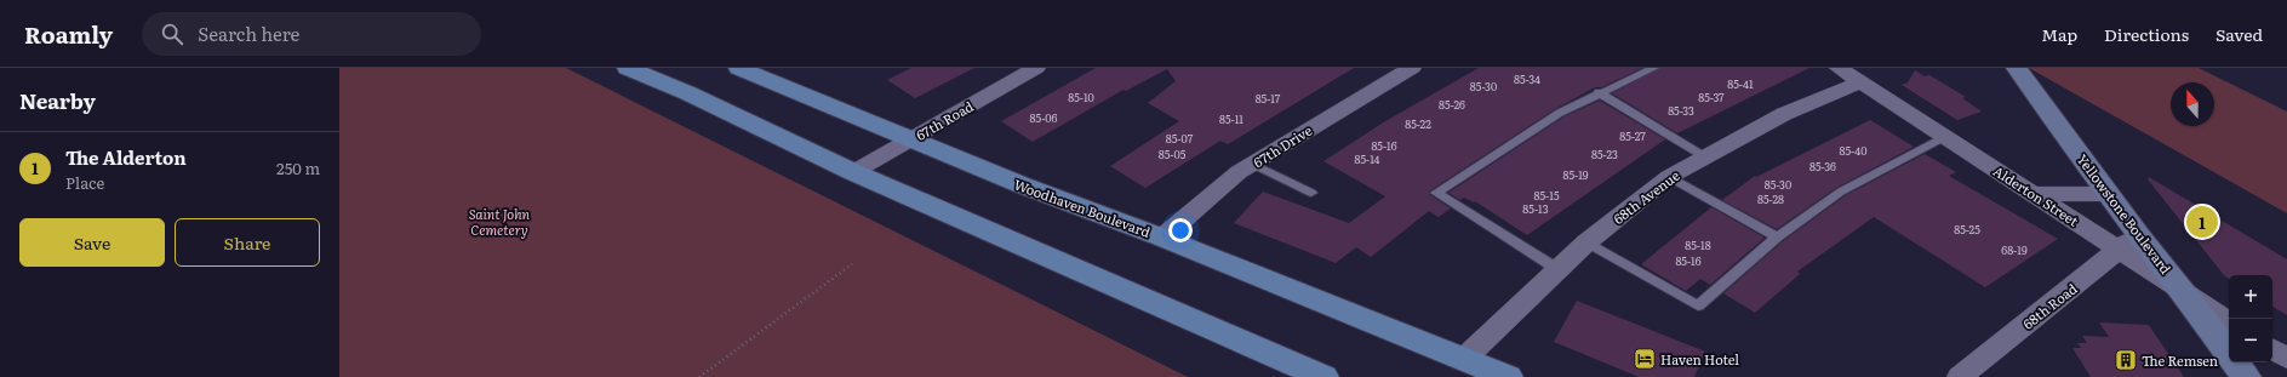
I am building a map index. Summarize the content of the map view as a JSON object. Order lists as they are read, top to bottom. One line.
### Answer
{"streets":{"main road":["Woodhaven Boulevard"],"street":["67th Road","67th Drive","Alderton Street","68th Avenue","Yellowstone Boulevard","68th Road"]},"crossings":[["67th Road","Woodhaven Boulevard"],["67th Drive","Woodhaven Boulevard"],["Alderton Street","68th Avenue"],["Alderton Street","Yellowstone Boulevard"],["Alderton Street","68th Road"],["68th Avenue","Woodhaven Boulevard"],["Yellowstone Boulevard","68th Road"]],"parks":["Saint John Cemetery"],"places":{"hotel":["Haven Hotel"],"building":["The Remsen"]},"house_numbers":["85-34","85-41","85-30","85-10","85-37","85-17","85-26","85-33","85-06","85-11","85-22","85-27","85-07","85-16","85-40","85-05","85-23","85-14","85-36","85-19","85-30","85-15","85-28","85-13","85-25","85-18","68-19","85-16"],"north":"top","page":{"header":"Roamly","search":"Search here","nav":["Map","Directions","Saved"],"heading":"Nearby","list":[{"mark":"1","name":"The Alderton","note":"Place","value":"250 m"}],"buttons":["Save","Share"],"pins":"1","map_buttons":["+","−"]}}
